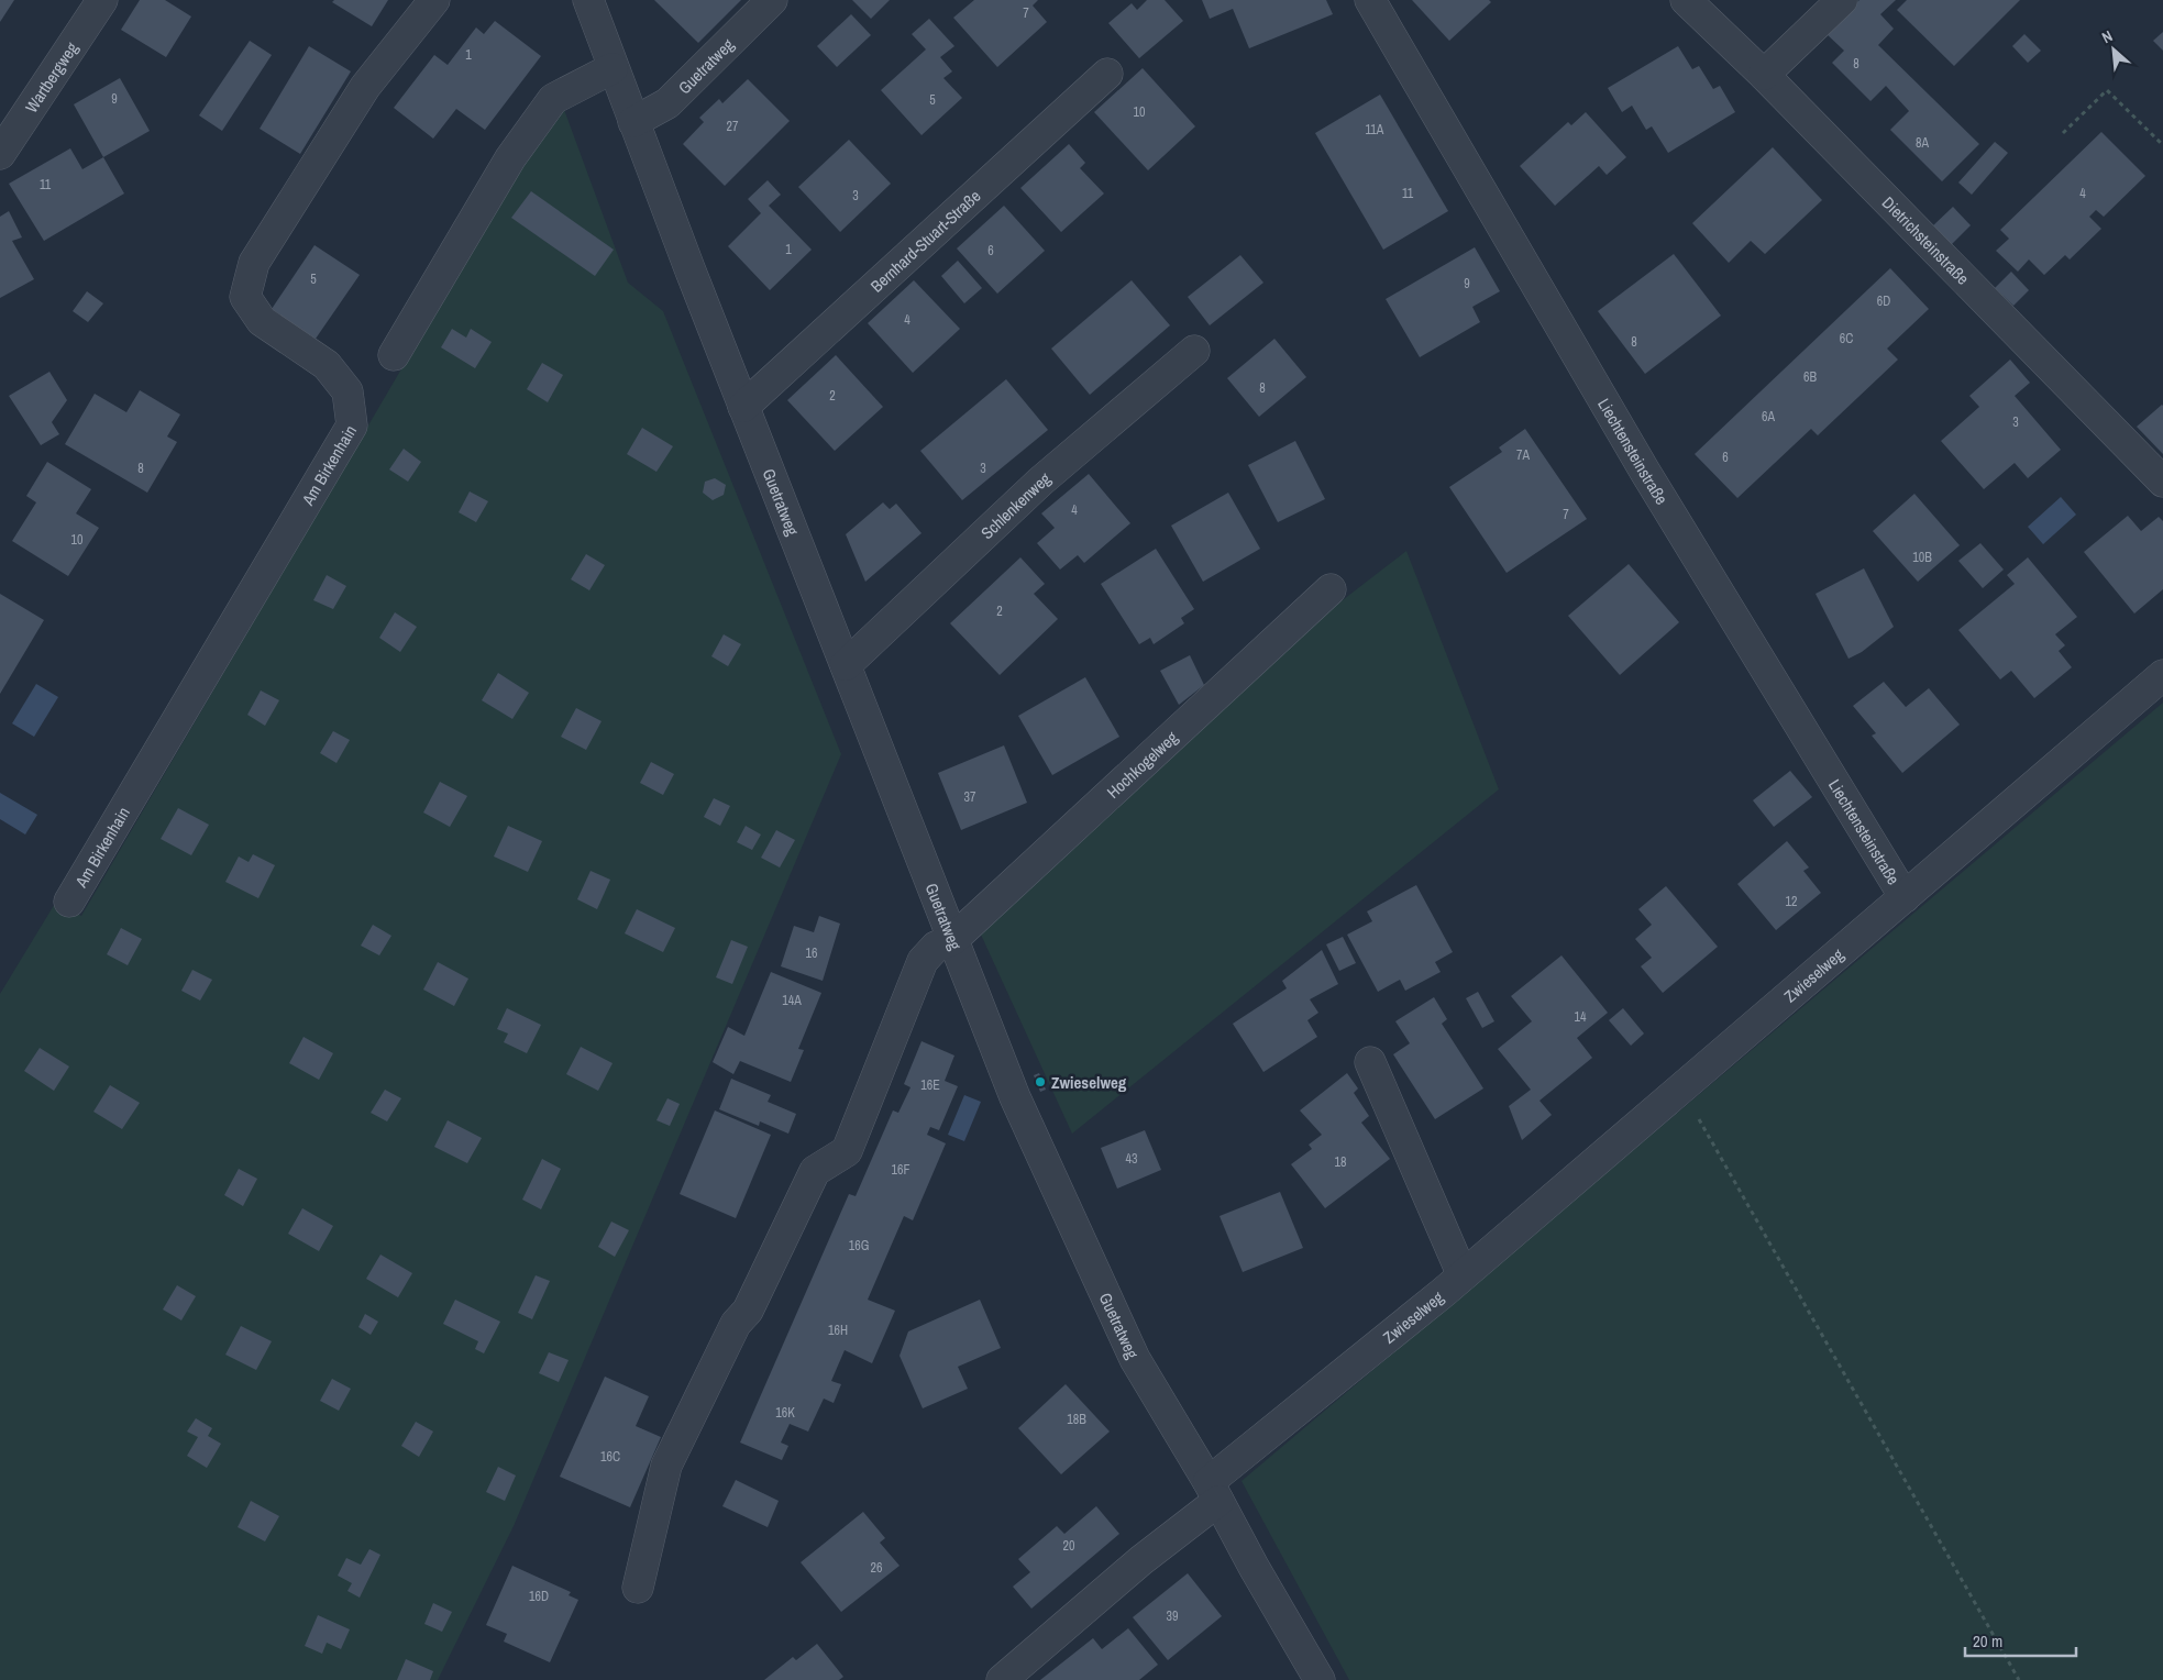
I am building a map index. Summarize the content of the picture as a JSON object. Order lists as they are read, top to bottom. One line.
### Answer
{"streets":{"street":["Guetratweg","Wartbergweg","Dietrichsteinstraße","Bernhard-Stuart-Straße","Liechtensteinstraße","Am Birkenhain","Schlenkenweg","Hochkogelweg","Zwieselweg"]},"crossings":[["Guetratweg","Bernhard-Stuart-Straße"],["Guetratweg","Schlenkenweg"],["Guetratweg","Hochkogelweg"],["Guetratweg","Zwieselweg"],["Liechtensteinstraße","Zwieselweg"]],"places":["Zwieselweg"],"house_numbers":["7","1","8","9","5","10","27","11A","8A","11","11","4","3","1","6","5","9","6D","4","6C","8","6B","8","2","6A","3","7A","6","8","3","4","7","10","10B","2","37","12","16","14A","14","16E","43","18","16F","16G","16H","16K","18B","16C","20","26","16D","39"],"scale_bar":"20 m","north":"top left"}
